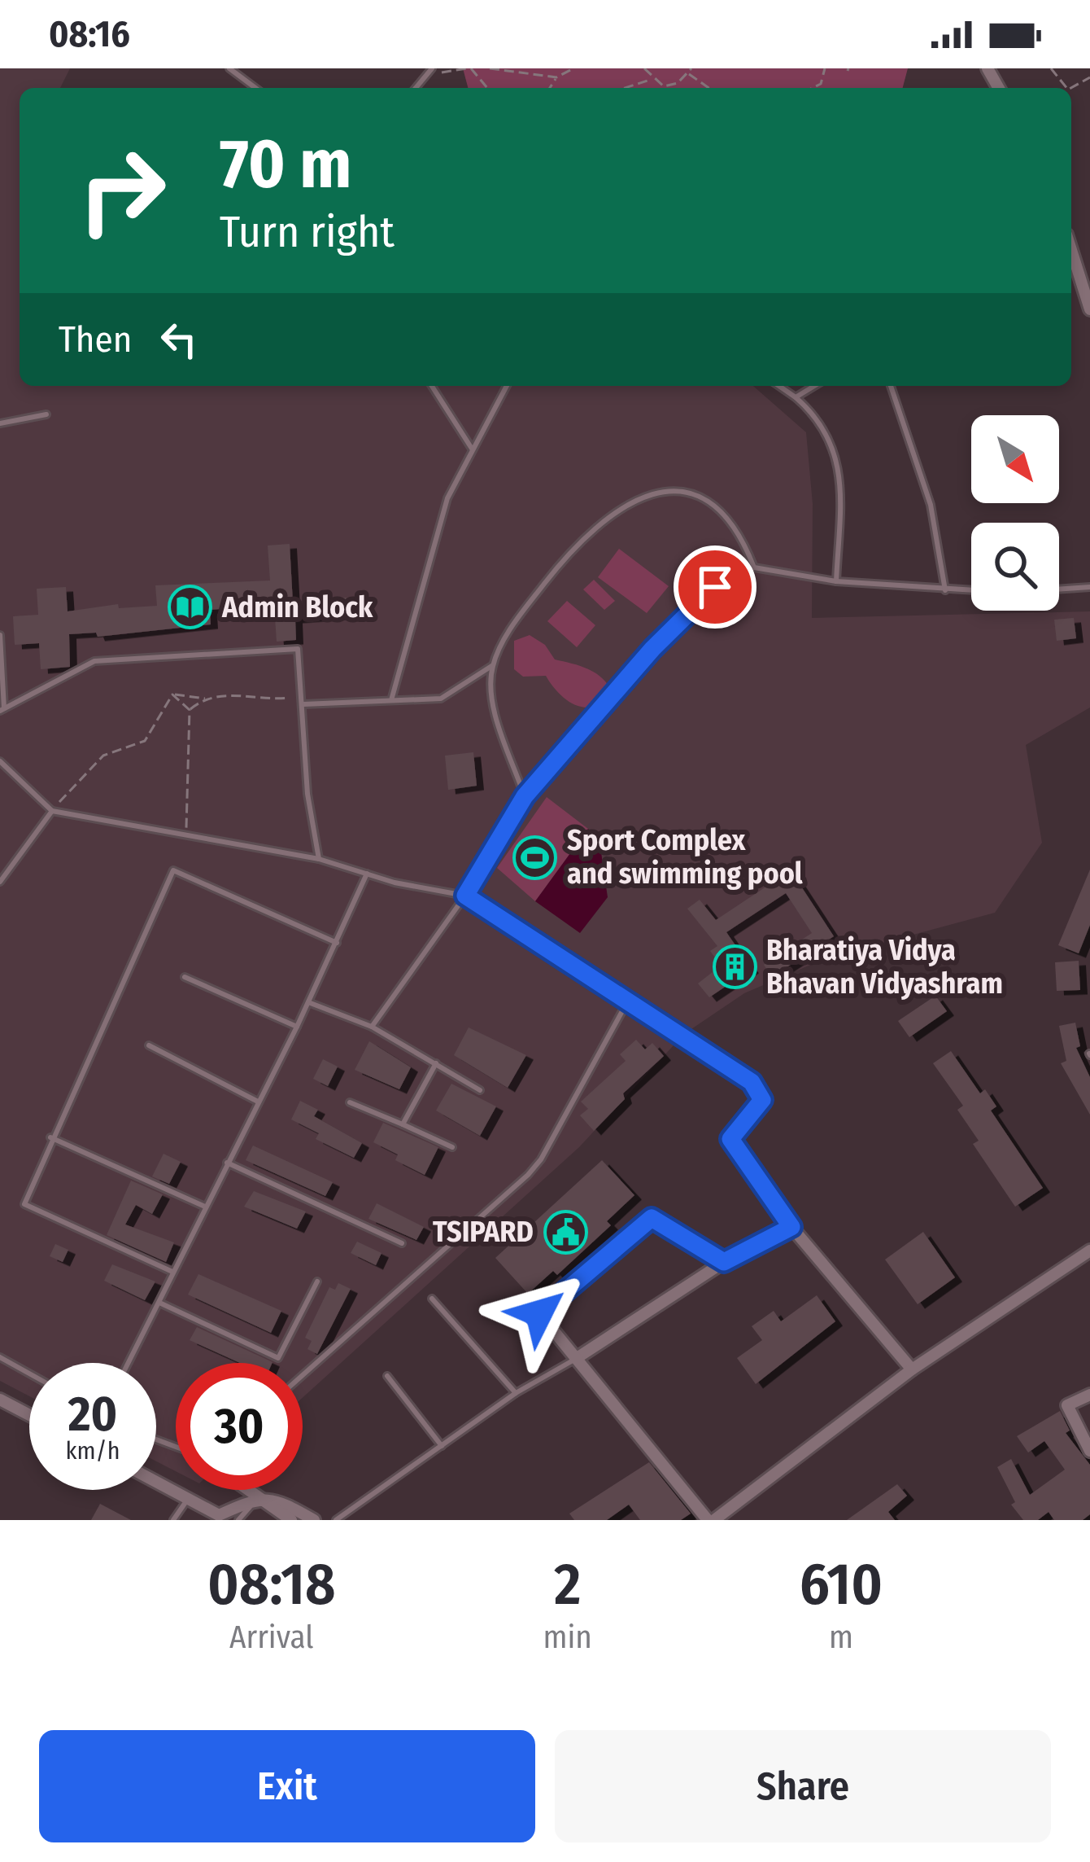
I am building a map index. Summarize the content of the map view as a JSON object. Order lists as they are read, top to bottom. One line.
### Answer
{"places":{"library":["Admin Block"],"sports":["Sport Complex and swimming pool"],"building":["Bharatiya Vidya Bhavan Vidyashram"],"public building":["TSIPARD"]},"north":"bottom right","page":{"status":"08:16","turn":["70 m","Turn right"],"then":"Then","speed":"20 km/h","limit":"30","eta":["08:18","Arrival","2","min","610","m"],"buttons":["Exit","Share"]}}
